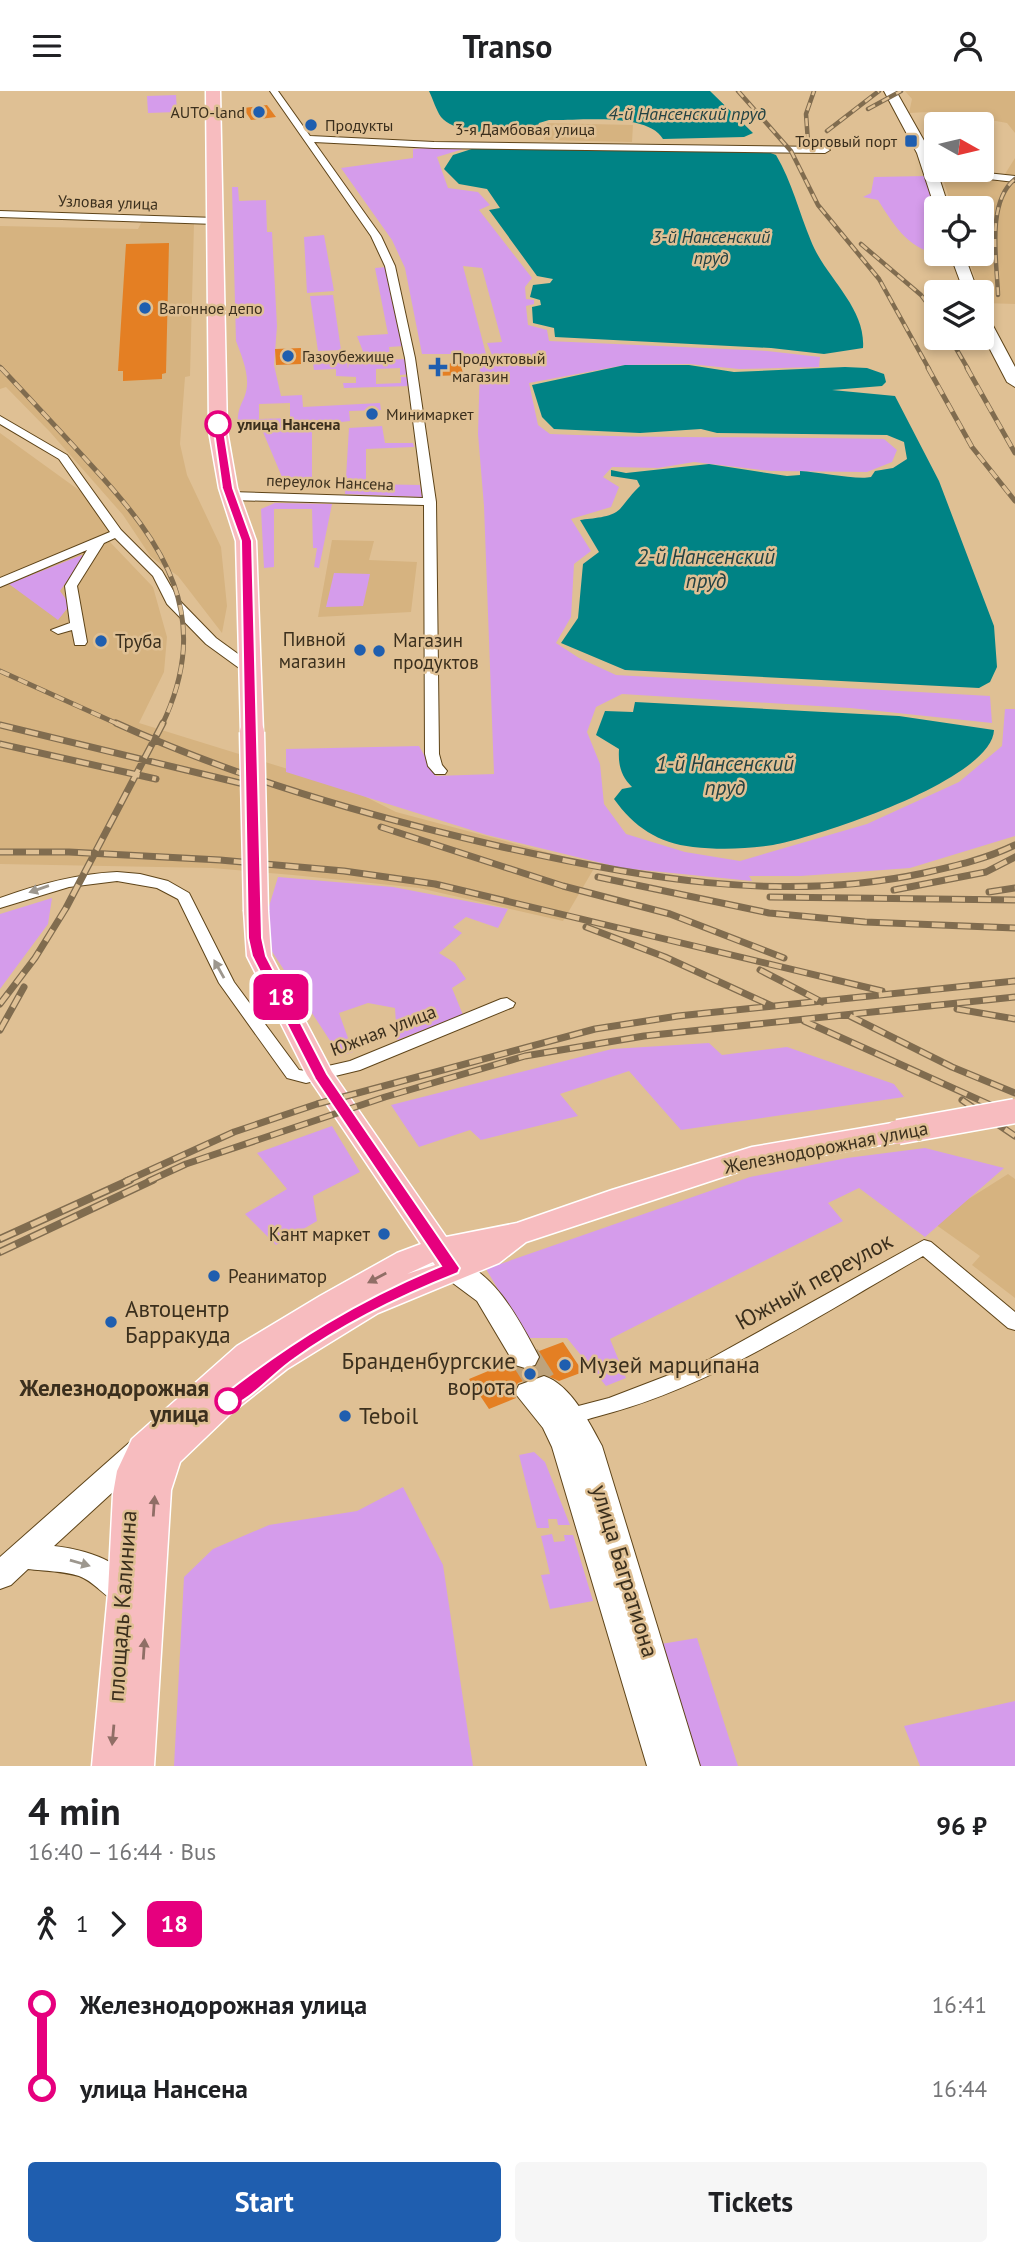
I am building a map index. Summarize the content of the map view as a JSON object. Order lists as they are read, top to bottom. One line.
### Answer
{"streets":{"main road":["Железнодорожная улица","улица Багратиона","площадь Калинина"],"street":["3-я Дамбовая улица","Узловая улица","переулок Нансена","Южная улица","Южный переулок"]},"crossings":[["Железнодорожная улица","площадь Калинина"],["Южный переулок","улица Багратиона"]],"water":["4-й Нансенский пруд","3-й Нансенский пруд","2-й Нансенский пруд","1-й Нансенский пруд"],"places":{"other":["AUTO-land","Продукты","Вагонное депо","Газоубежище","Минимаркет","улица Нансена","Труба","Пивной магазин","Магазин продуктов","Кант маркет","Реаниматор","Автоцентр Барракуда","Музей марципана","Бранденбургские ворота","Железнодорожная улица","Teboil"],"transit":["Торговый порт"],"health":["Продуктовый магазин"]},"lines":["bus line 18"],"north":"right","page":{"header":"Transo","on_map":"18","heading":["4 min","16:40 – 16:44 · Bus","96 ₽"],"legs":["1","18"],"list":[{"name":"Железнодорожная улица","value":"16:41"},{"name":"улица Нансена","value":"16:44"}],"buttons":["Start","Tickets"]}}
